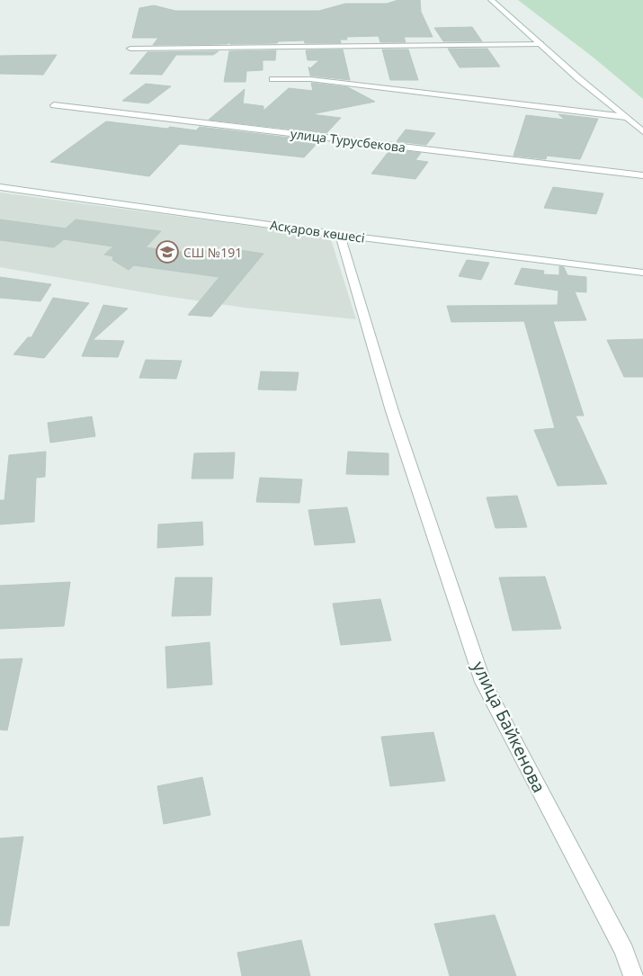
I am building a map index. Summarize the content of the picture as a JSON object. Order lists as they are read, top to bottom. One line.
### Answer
{"streets":{"street":["улица Турусбекова","Асқаров көшесі","улица Байкенова"]},"crossings":[["Асқаров көшесі","улица Байкенова"]],"places":{"school or university":["СШ №191"]}}
